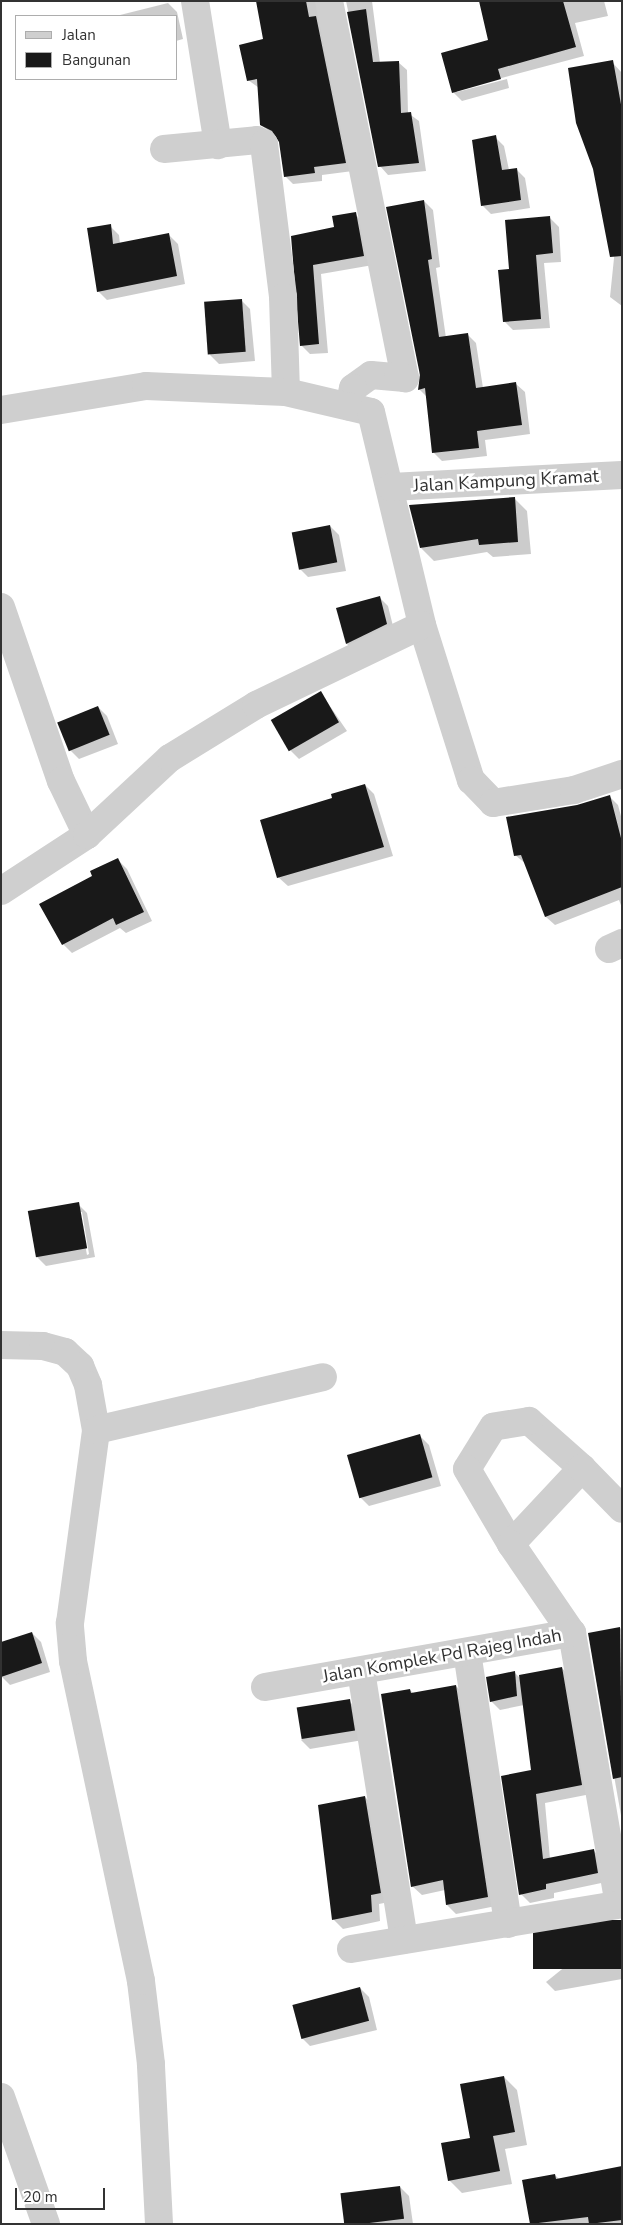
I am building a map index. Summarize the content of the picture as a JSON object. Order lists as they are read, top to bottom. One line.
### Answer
{"streets":{"street":["Jalan Kampung Kramat","Jalan Komplek Pd Rajeg Indah"]},"legend":["Jalan","Bangunan"],"scale_bar":"20 m"}
